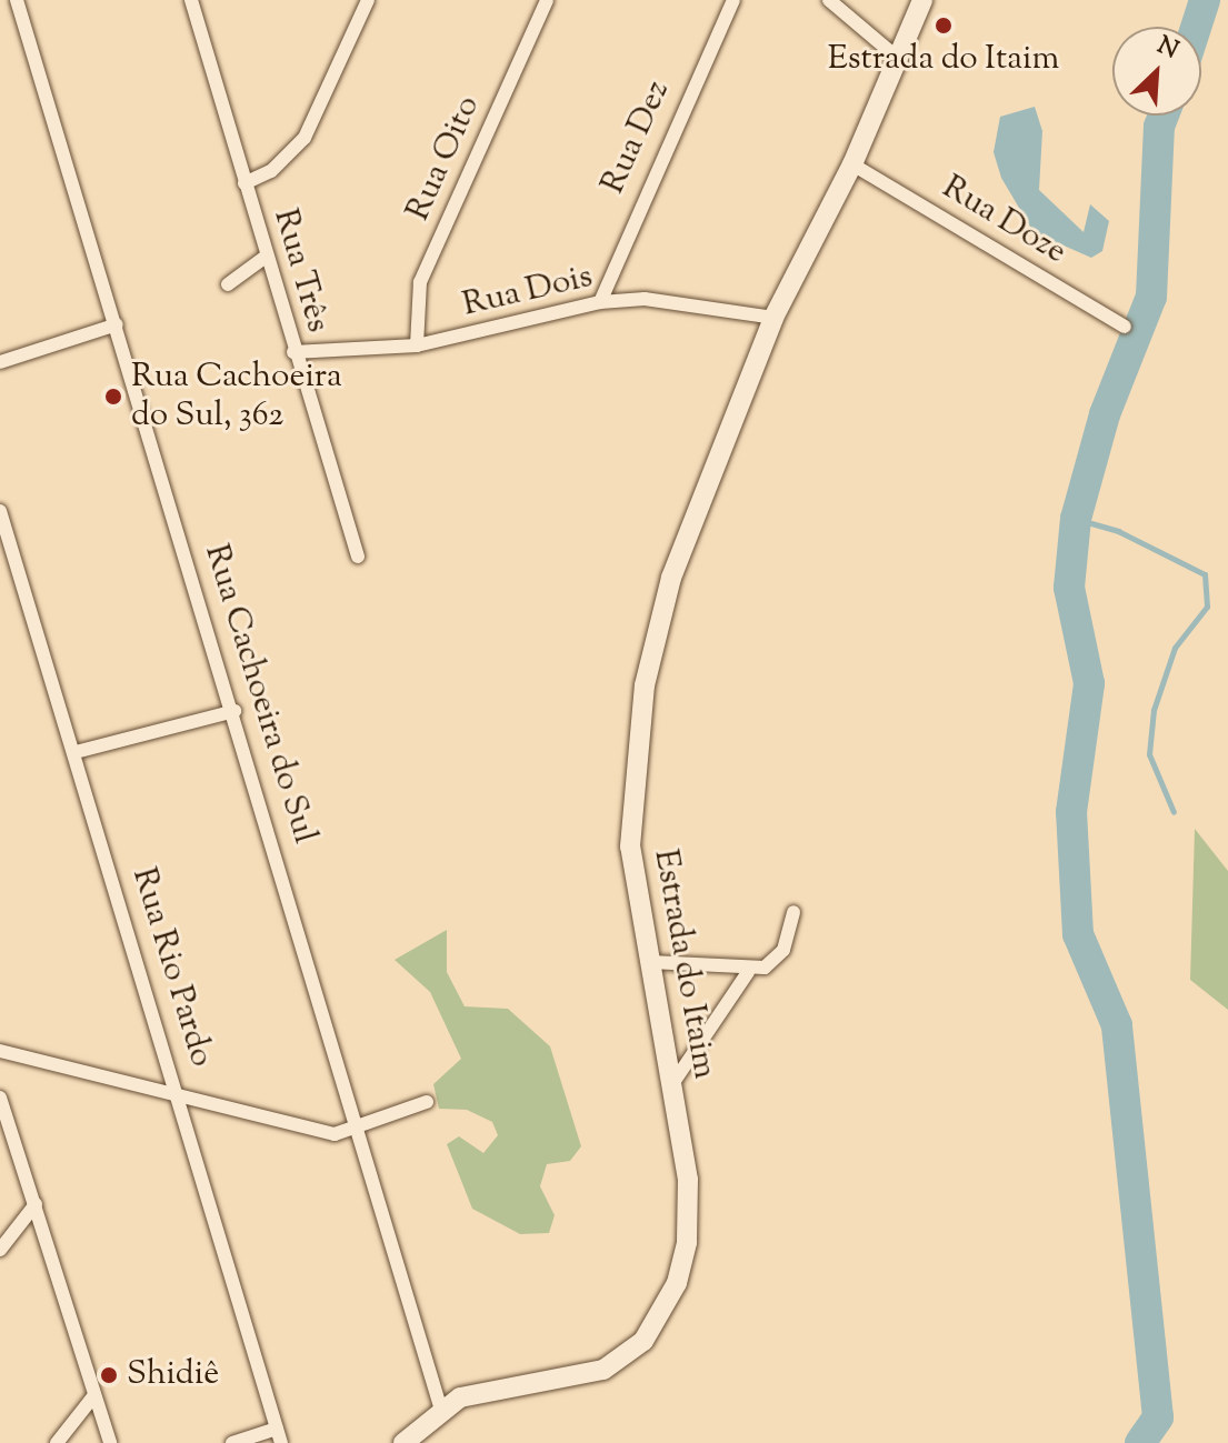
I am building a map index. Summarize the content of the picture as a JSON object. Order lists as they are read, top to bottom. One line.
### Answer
{"streets":{"street":["Rua Dez","Rua Oito","Rua Doze","Rua Três","Rua Dois","Rua Cachoeira do Sul","Estrada do Itaim","Rua Rio Pardo"]},"crossings":[["Rua Dez","Rua Dois"],["Rua Oito","Rua Dois"],["Rua Doze","Estrada do Itaim"],["Rua Três","Rua Dois"],["Rua Dois","Estrada do Itaim"],["Rua Cachoeira do Sul","Estrada do Itaim"]],"places":["Estrada do Itaim","Rua Cachoeira do Sul, 362","Shidiê"],"north":"top right"}
